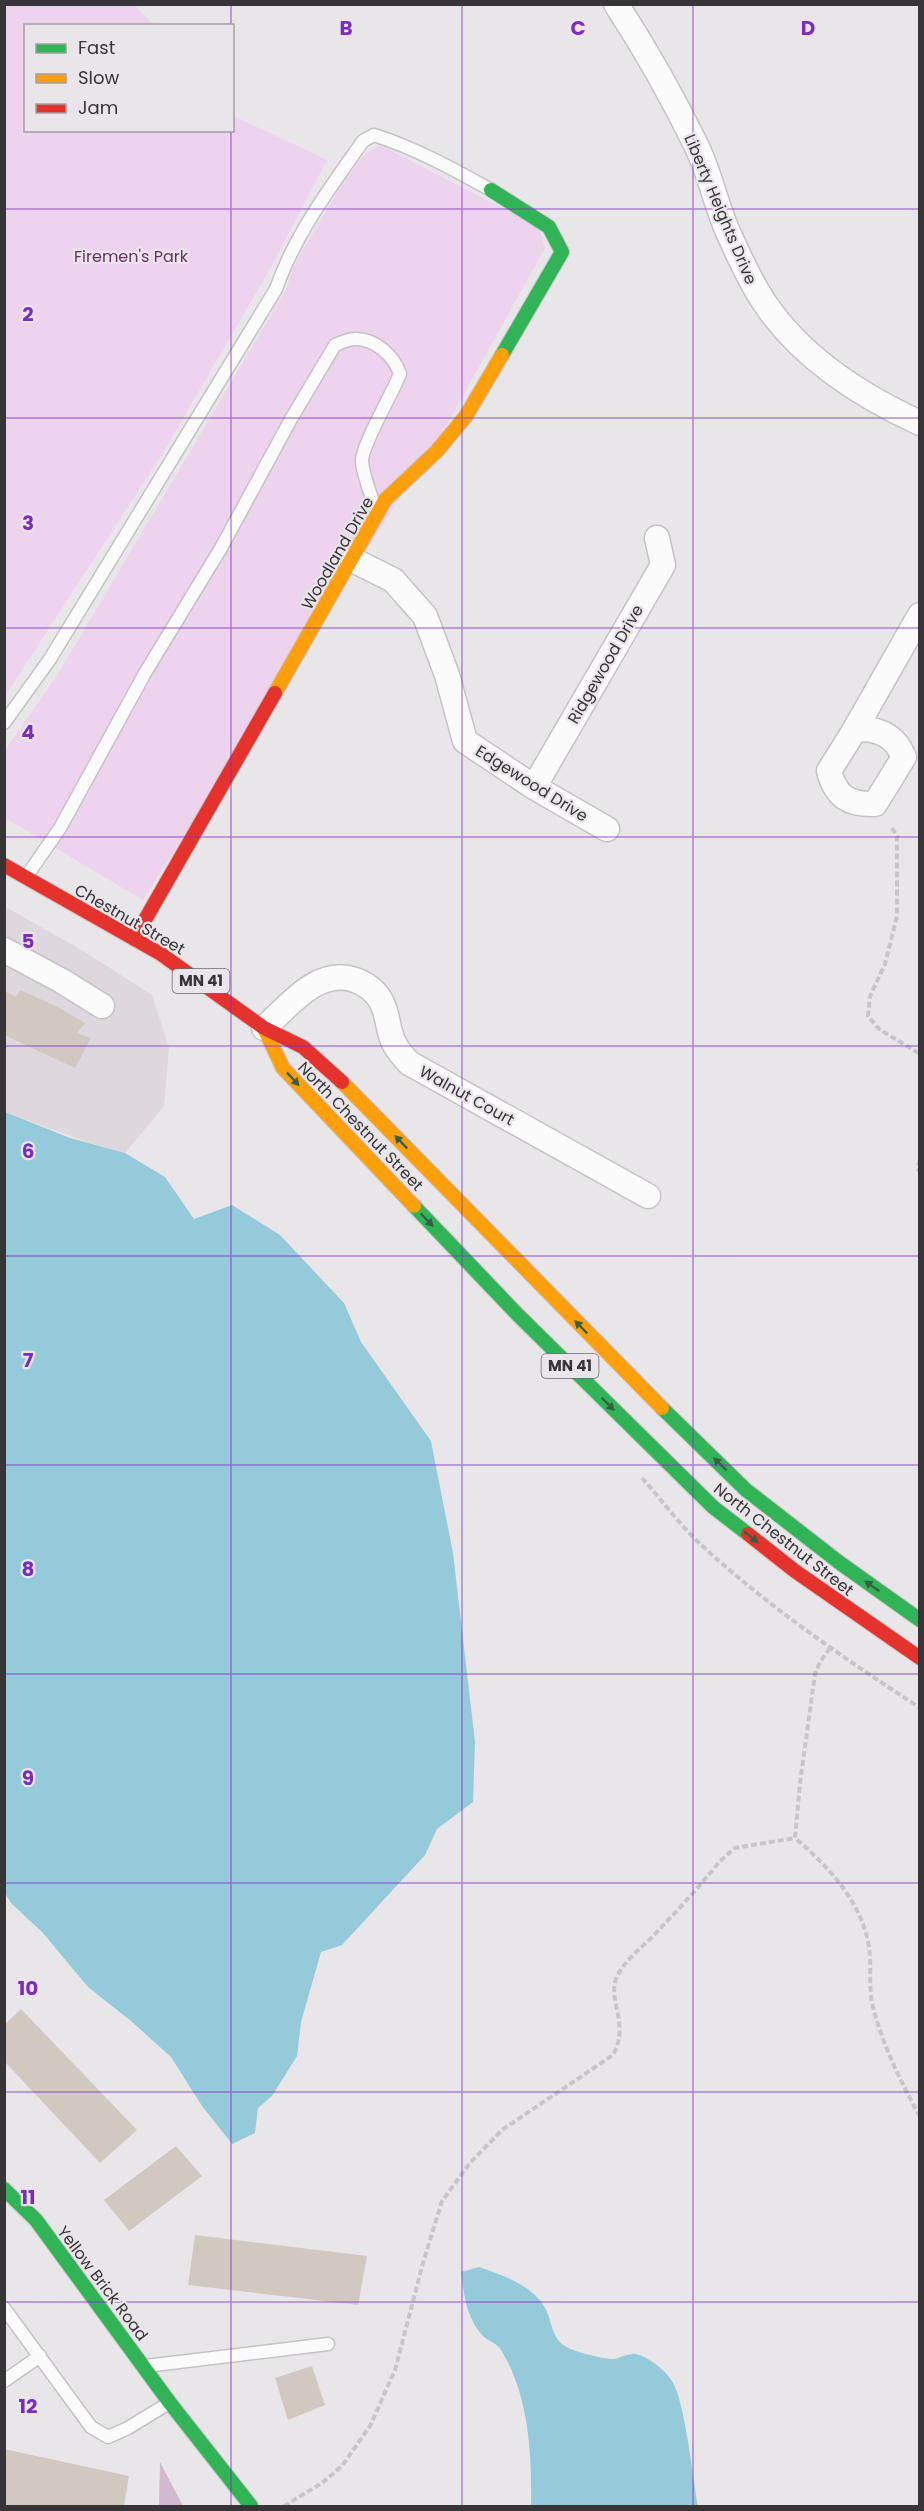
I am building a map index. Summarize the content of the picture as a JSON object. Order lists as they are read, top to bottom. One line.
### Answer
{"streets":{"main road":["Woodland Drive","Chestnut Street","MN 41","North Chestnut Street","Yellow Brick Road"],"street":["Liberty Heights Drive","Ridgewood Drive","Edgewood Drive","Walnut Court"]},"crossings":[["Woodland Drive","Edgewood Drive"],["Woodland Drive","Chestnut Street"],["Ridgewood Drive","Edgewood Drive"],["Chestnut Street","Walnut Court"],["Chestnut Street","North Chestnut Street"],["Walnut Court","North Chestnut Street"]],"parks":["Firemen's Park"],"legend":["Fast","Slow","Jam"],"grid":{"columns":["B","C","D"],"rows":["2","3","4","5","6","7","8","9","10","11","12"]}}
